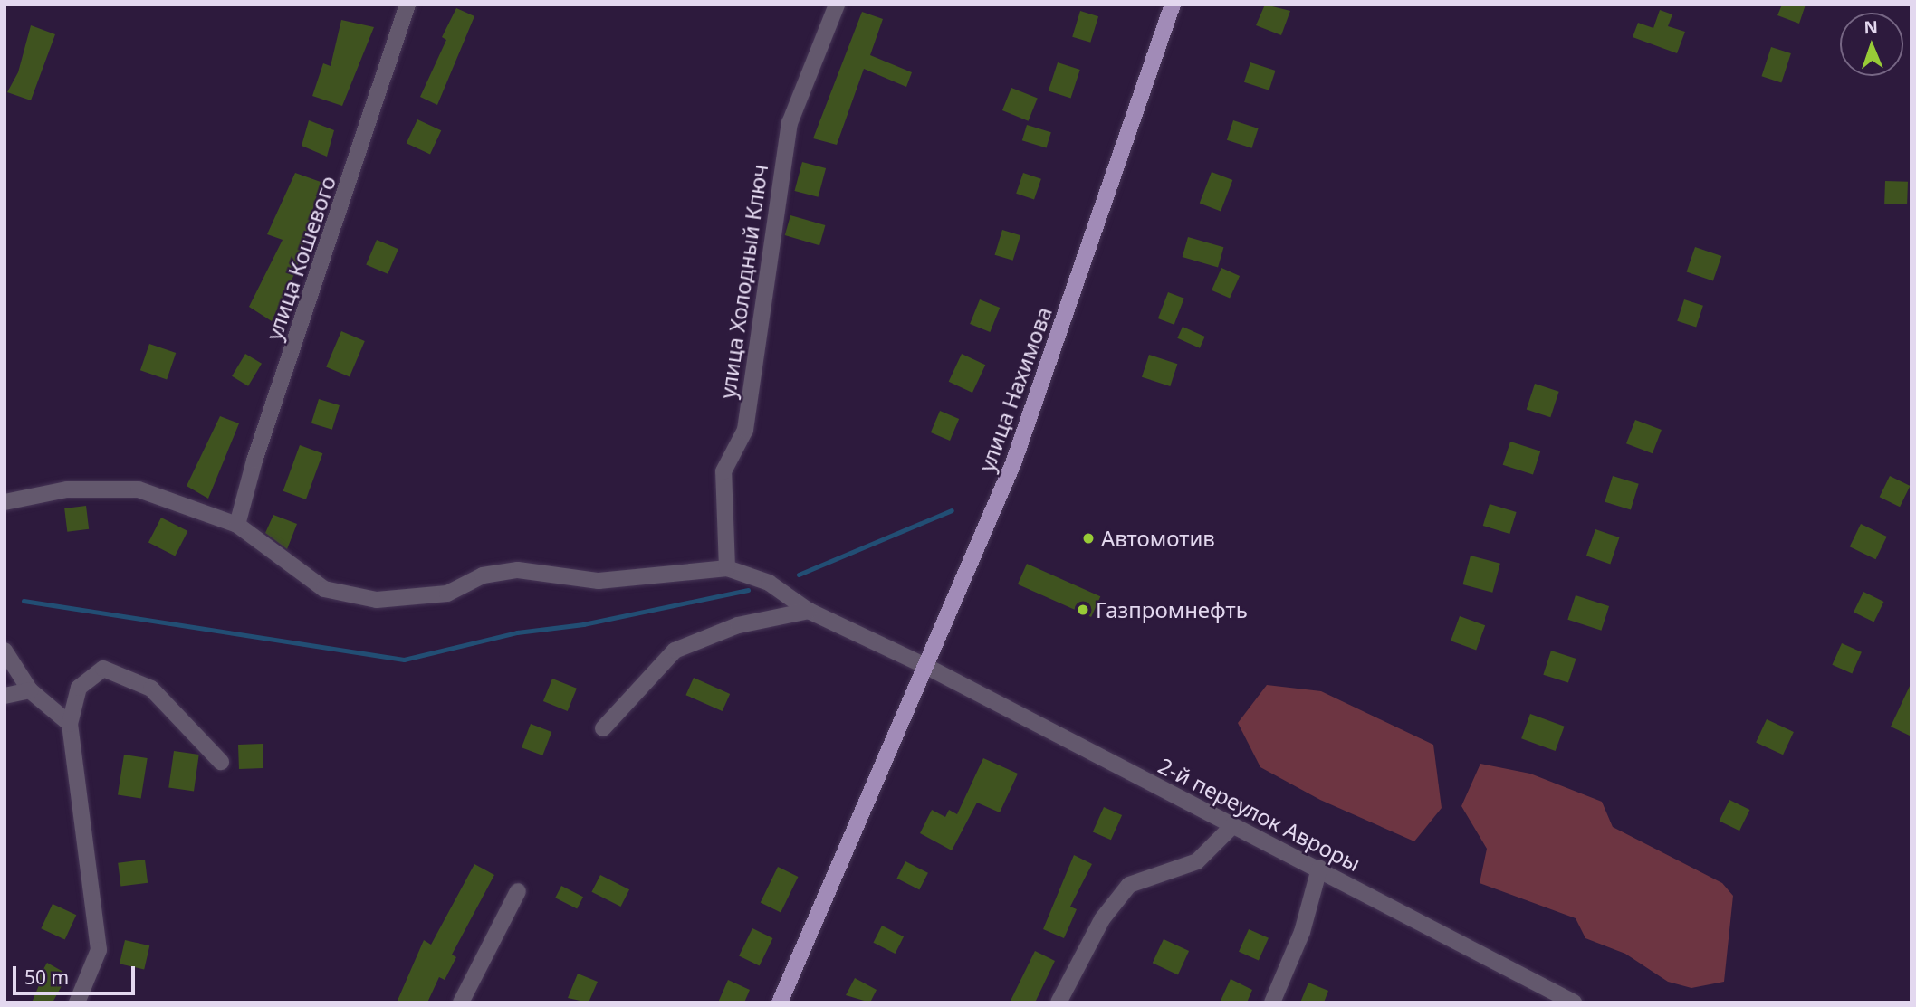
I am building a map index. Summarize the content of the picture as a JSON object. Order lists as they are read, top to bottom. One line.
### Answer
{"streets":{"main road":["улица Нахимова"],"street":["улица Кошевого","улица Холодный Ключ","2-й переулок Авроры"]},"crossings":[["улица Холодный Ключ","2-й переулок Авроры"],["улица Нахимова","2-й переулок Авроры"]],"places":["Автомотив","Газпромнефть"],"scale_bar":"50 m","north":"top"}
